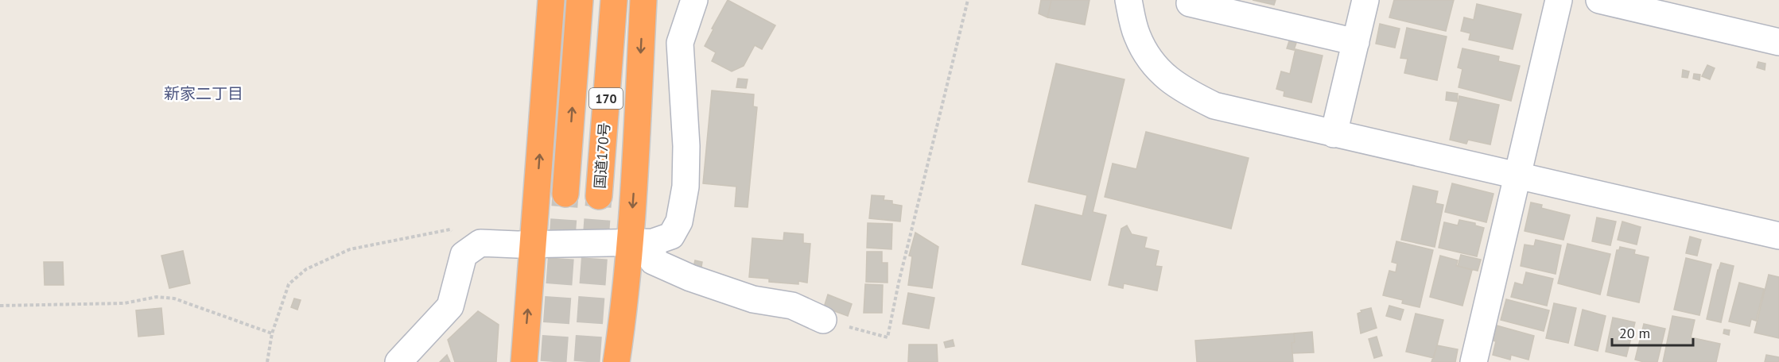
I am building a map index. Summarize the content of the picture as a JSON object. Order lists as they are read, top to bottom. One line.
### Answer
{"streets":{"highway":["170","国道170号"]},"districts":["新家二丁目"],"scale_bar":"20 m"}
